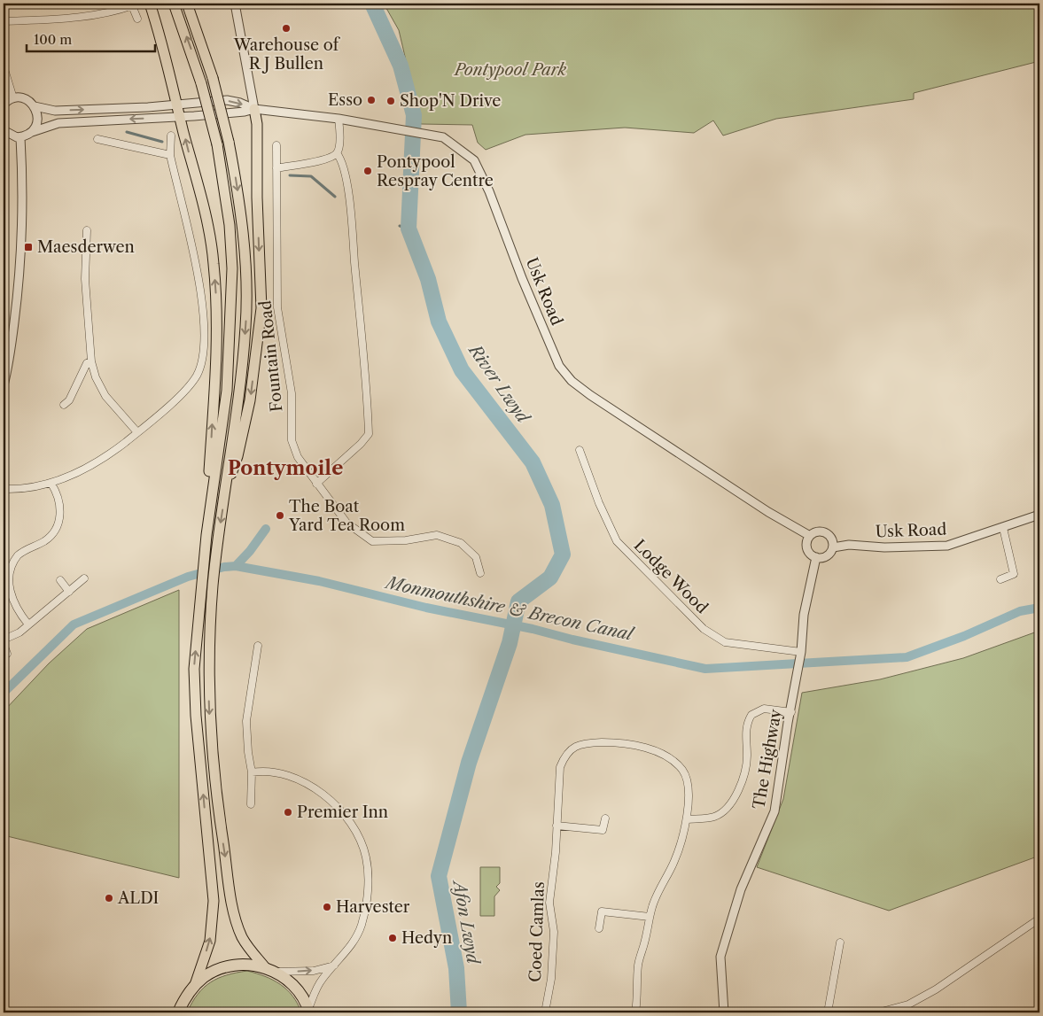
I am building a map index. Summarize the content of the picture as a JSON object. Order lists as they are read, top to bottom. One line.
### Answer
{"streets":{"street":["Usk Road","Fountain Road","Lodge Wood","The Highway","Coed Camlas"]},"crossings":[["Usk Road","The Highway"],["Lodge Wood","The Highway"]],"districts":["Pontymoile"],"water":["River Lwyd","Monmouthshire & Brecon Canal","Afon Lwyd"],"parks":["Pontypool Park"],"places":{"other":["Warehouse of R J Bullen","Esso","Shop'N Drive","Pontypool Respray Centre","The Boat Yard Tea Room","Premier Inn","ALDI","Harvester","Hedyn"],"transit":["Maesderwen"]},"scale_bar":"100 m"}
